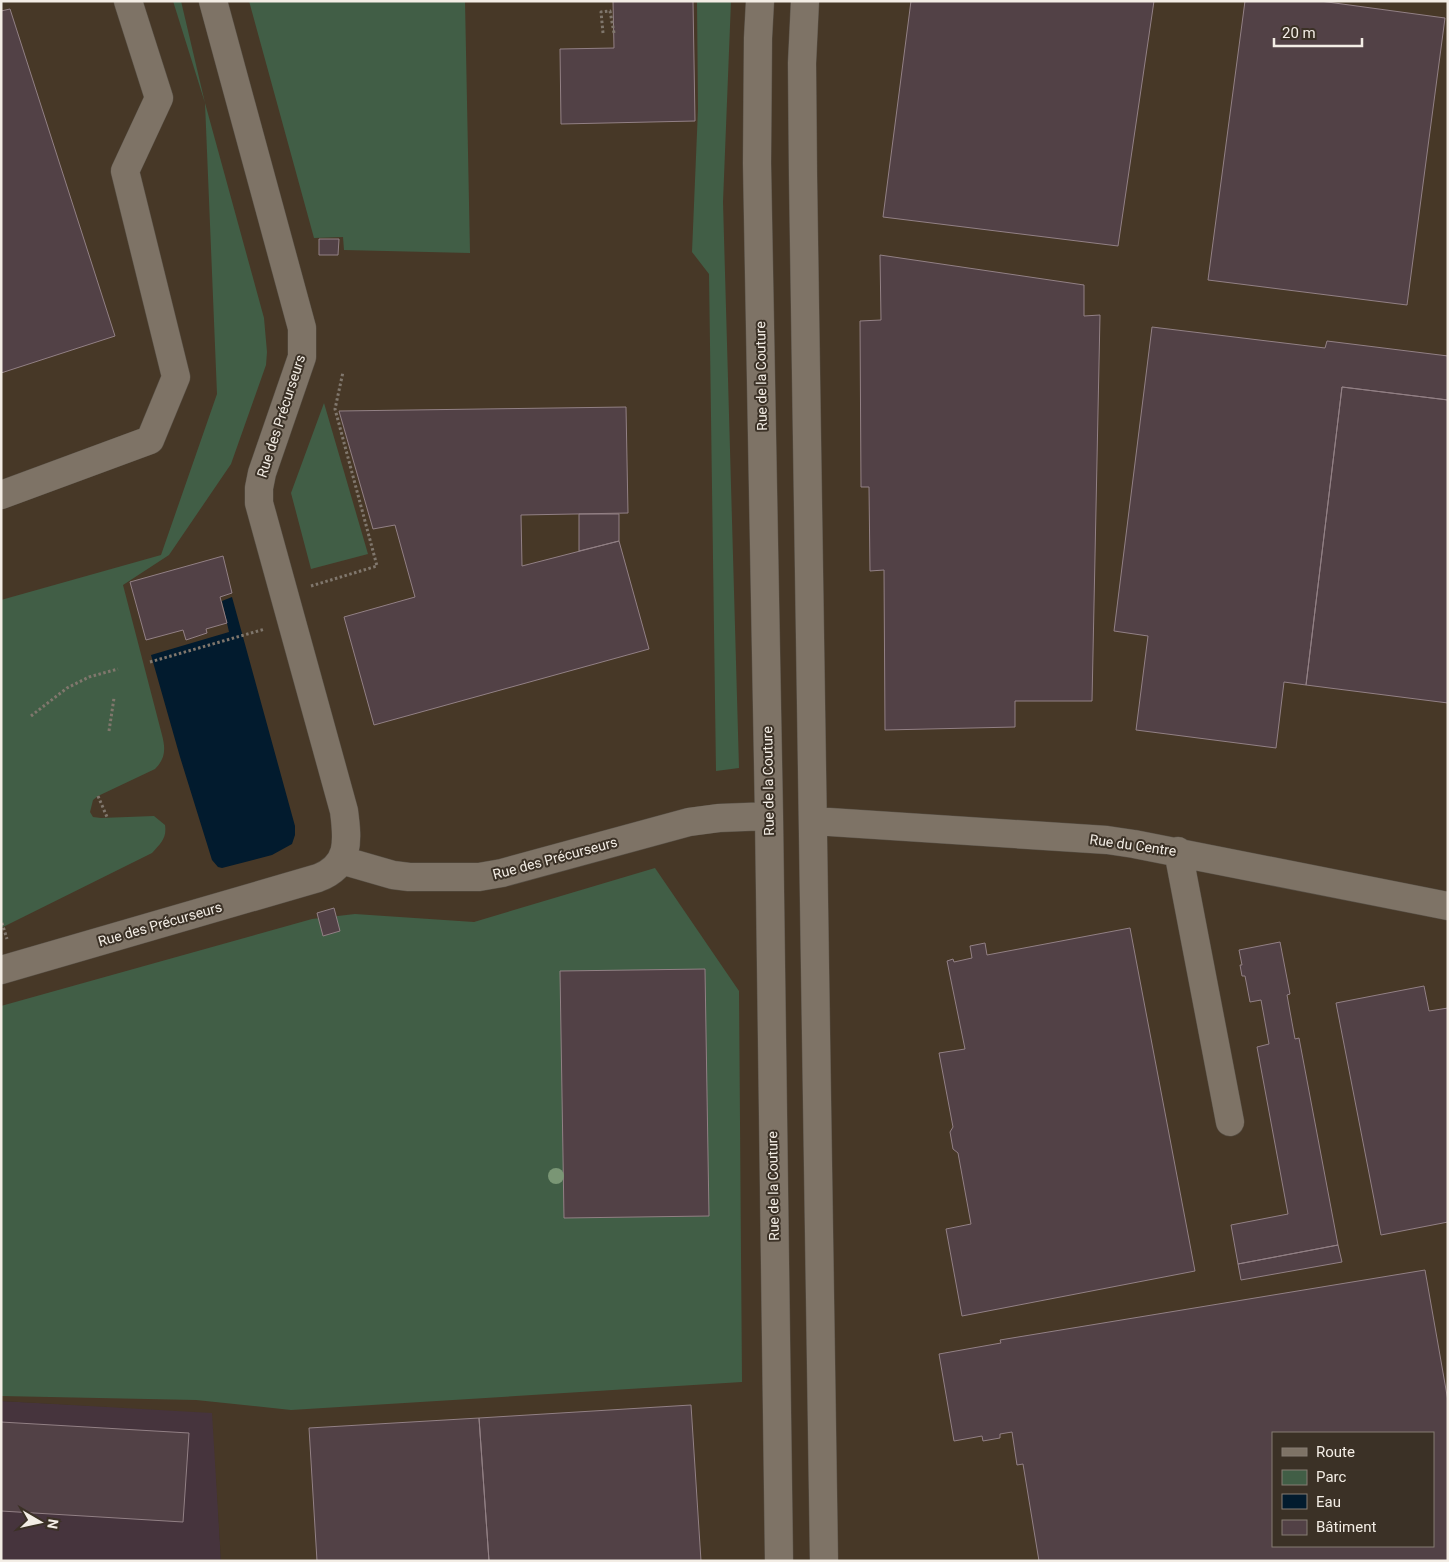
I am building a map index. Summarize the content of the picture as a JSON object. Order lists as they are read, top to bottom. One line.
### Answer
{"streets":{"street":["Rue de la Couture","Rue des Précurseurs","Rue du Centre"]},"crossings":[["Rue de la Couture","Rue des Précurseurs"]],"legend":["Route","Parc","Eau","Bâtiment"],"scale_bar":"20 m","north":"right"}
